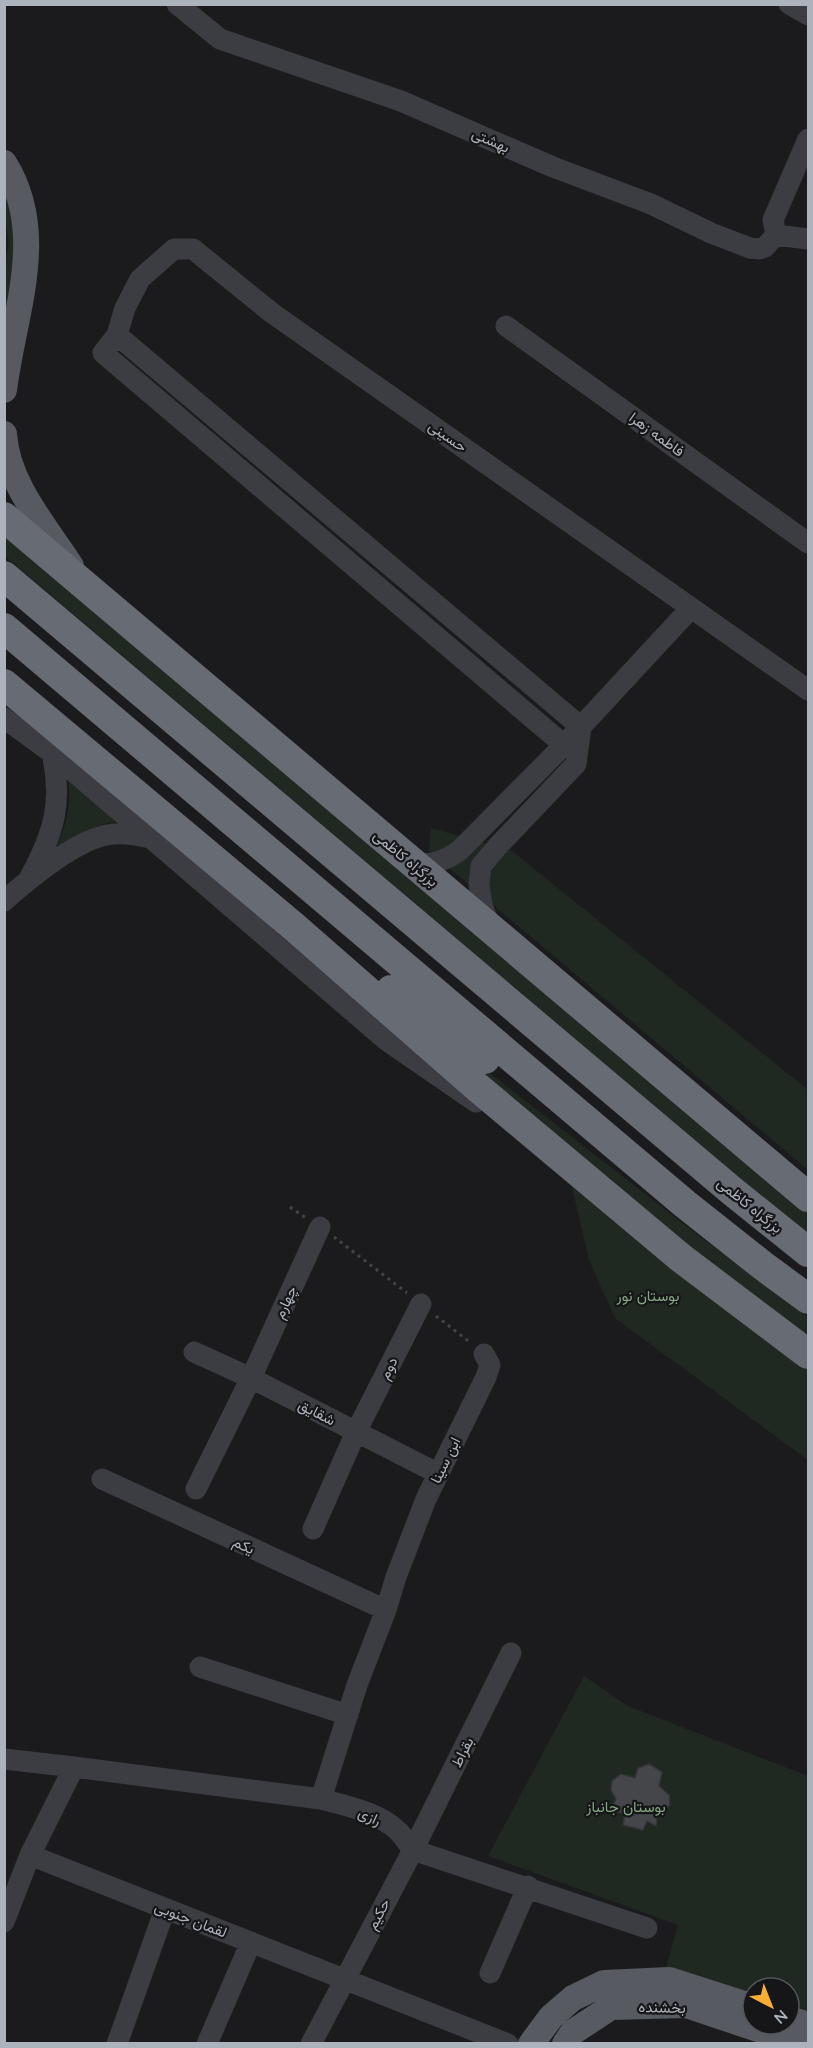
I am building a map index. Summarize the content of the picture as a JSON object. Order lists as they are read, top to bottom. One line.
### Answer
{"streets":{"highway":["بزرگراه کاظمی"],"main road":["بخشنده"],"street":["بهشتی","فاطمه زهرا","حسینی","چهارم","دوم","شقایق","ابن سینا","یکم","بقراط","رازی","حکیم","لقمان جنوبی"]},"crossings":[["چهارم","شقایق"],["دوم","شقایق"],["شقایق","ابن سینا"],["ابن سینا","یکم"],["ابن سینا","رازی"],["بقراط","رازی"],["بقراط","حکیم"],["رازی","حکیم"],["حکیم","لقمان جنوبی"]],"parks":["بوستان نور","بوستان جانباز"],"north":"bottom right"}
